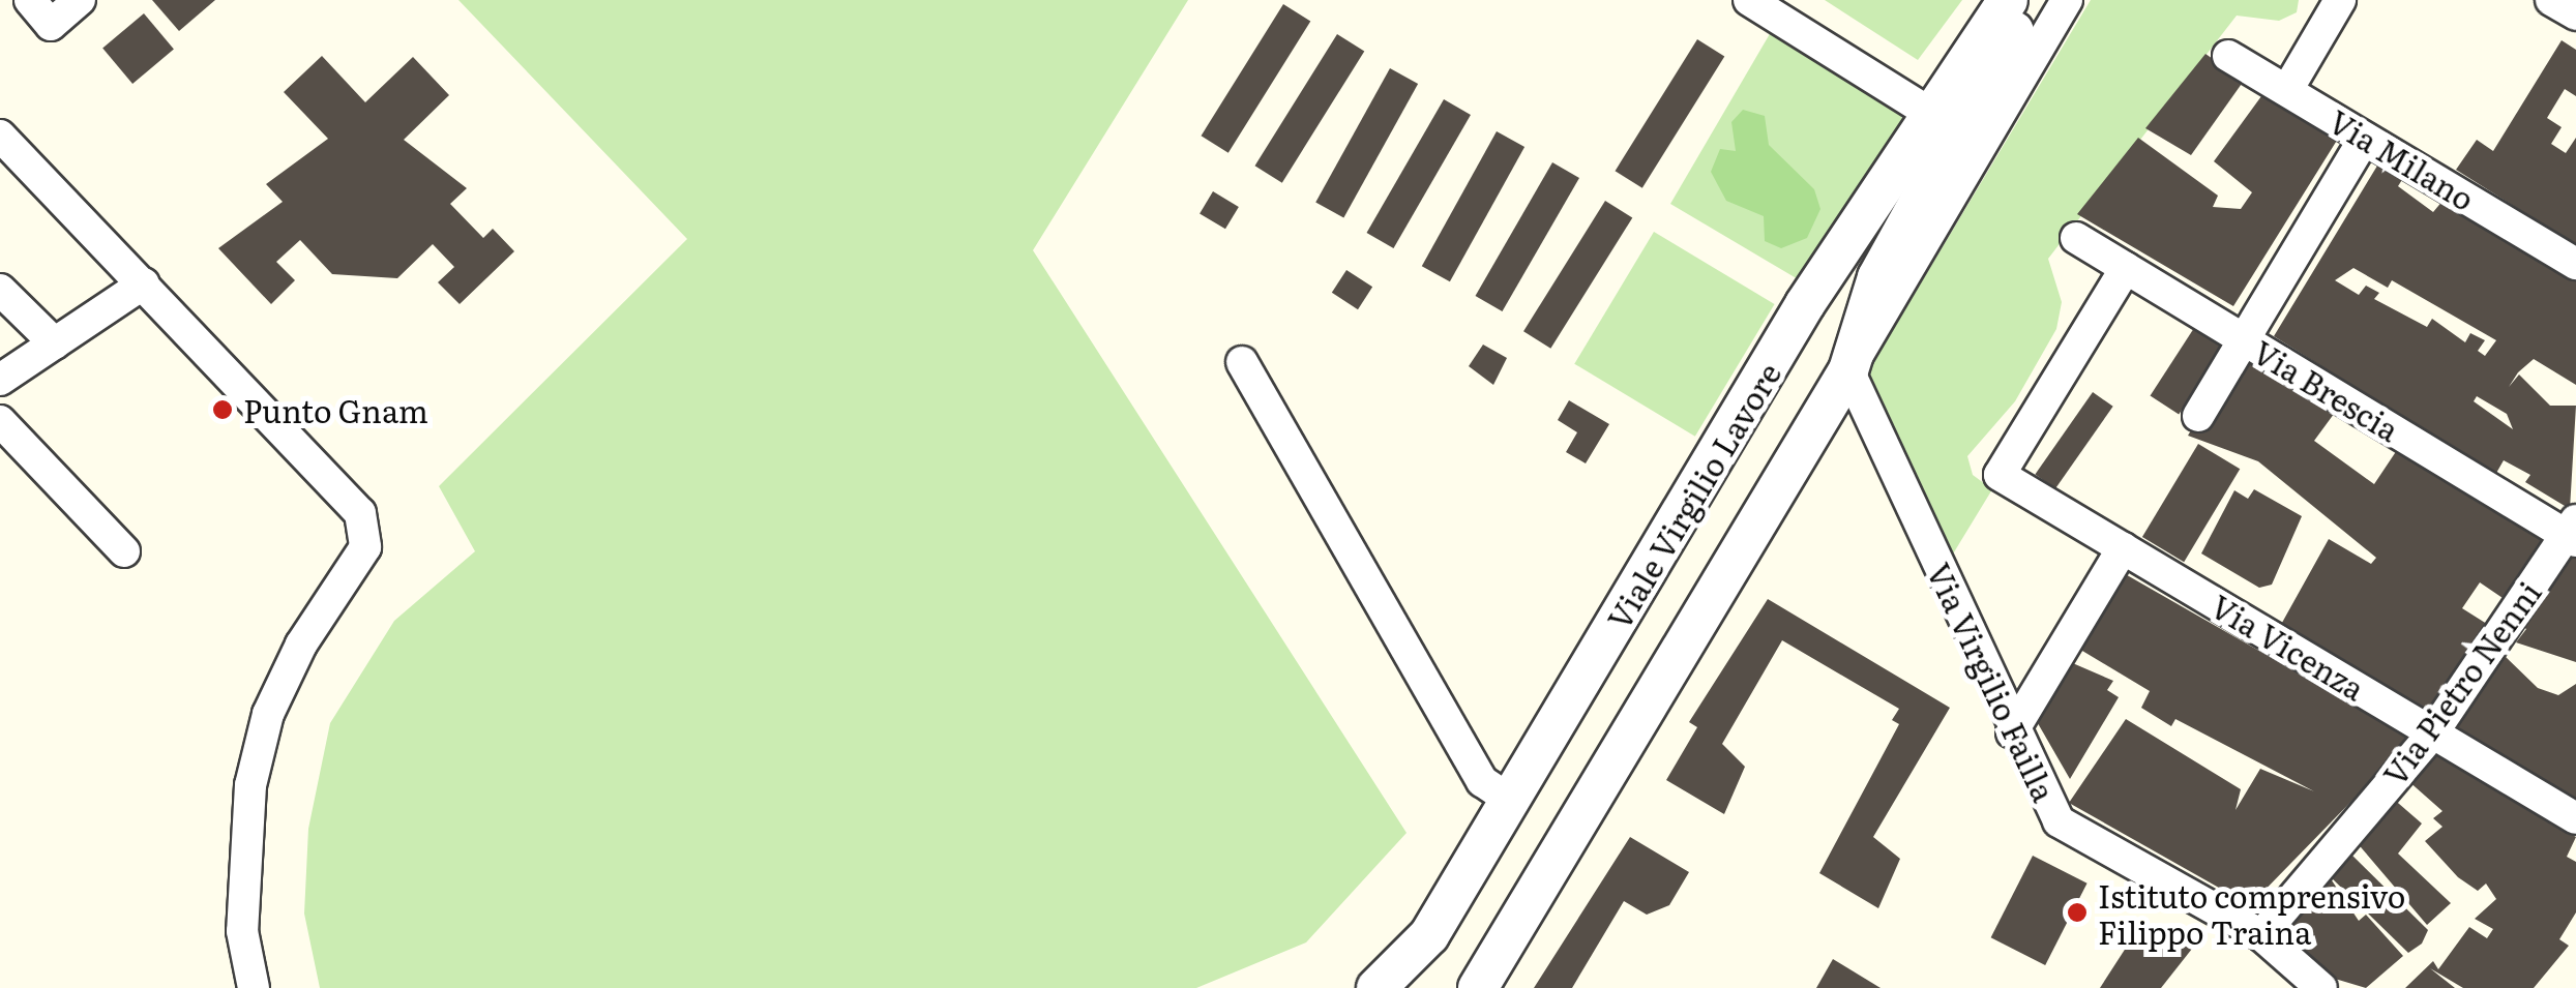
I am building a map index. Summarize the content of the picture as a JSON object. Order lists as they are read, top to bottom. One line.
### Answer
{"streets":{"street":["Via Milano","Via Brescia","Viale Virgilio Lavore","Via Vicenza","Via Virgilio Failla","Via Pietro Nenni"]},"crossings":[["Via Brescia","Via Vicenza"],["Via Brescia","Via Pietro Nenni"],["Via Vicenza","Via Pietro Nenni"],["Via Virgilio Failla","Via Pietro Nenni"]],"places":["Punto Gnam","Istituto comprensivo Filippo Traina"]}
